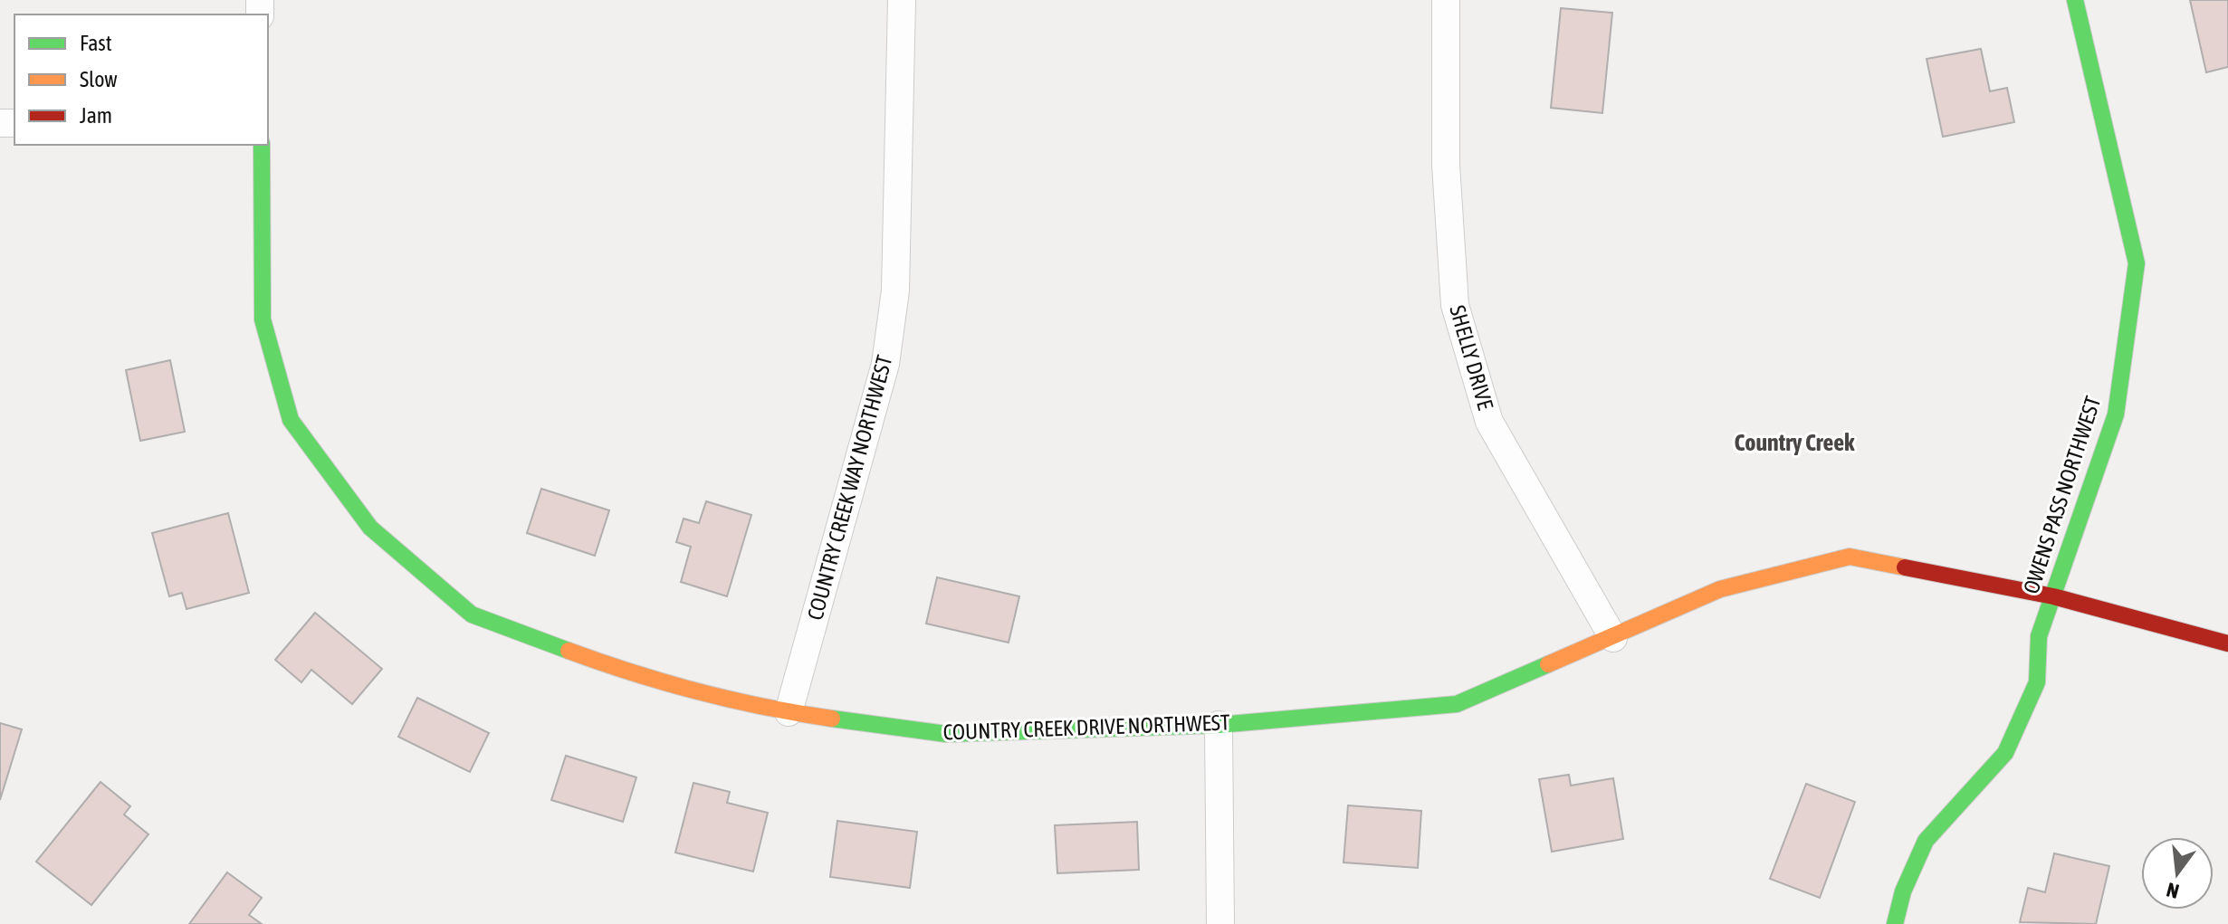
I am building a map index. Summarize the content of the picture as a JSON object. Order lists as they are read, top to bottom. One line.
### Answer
{"streets":{"street":["SHELLY DRIVE","COUNTRY CREEK WAY NORTHWEST","OWENS PASS NORTHWEST","COUNTRY CREEK DRIVE NORTHWEST"]},"crossings":[["SHELLY DRIVE","COUNTRY CREEK DRIVE NORTHWEST"],["COUNTRY CREEK WAY NORTHWEST","COUNTRY CREEK DRIVE NORTHWEST"],["OWENS PASS NORTHWEST","COUNTRY CREEK DRIVE NORTHWEST"]],"districts":["Country Creek"],"legend":["Fast","Slow","Jam"],"north":"bottom"}
